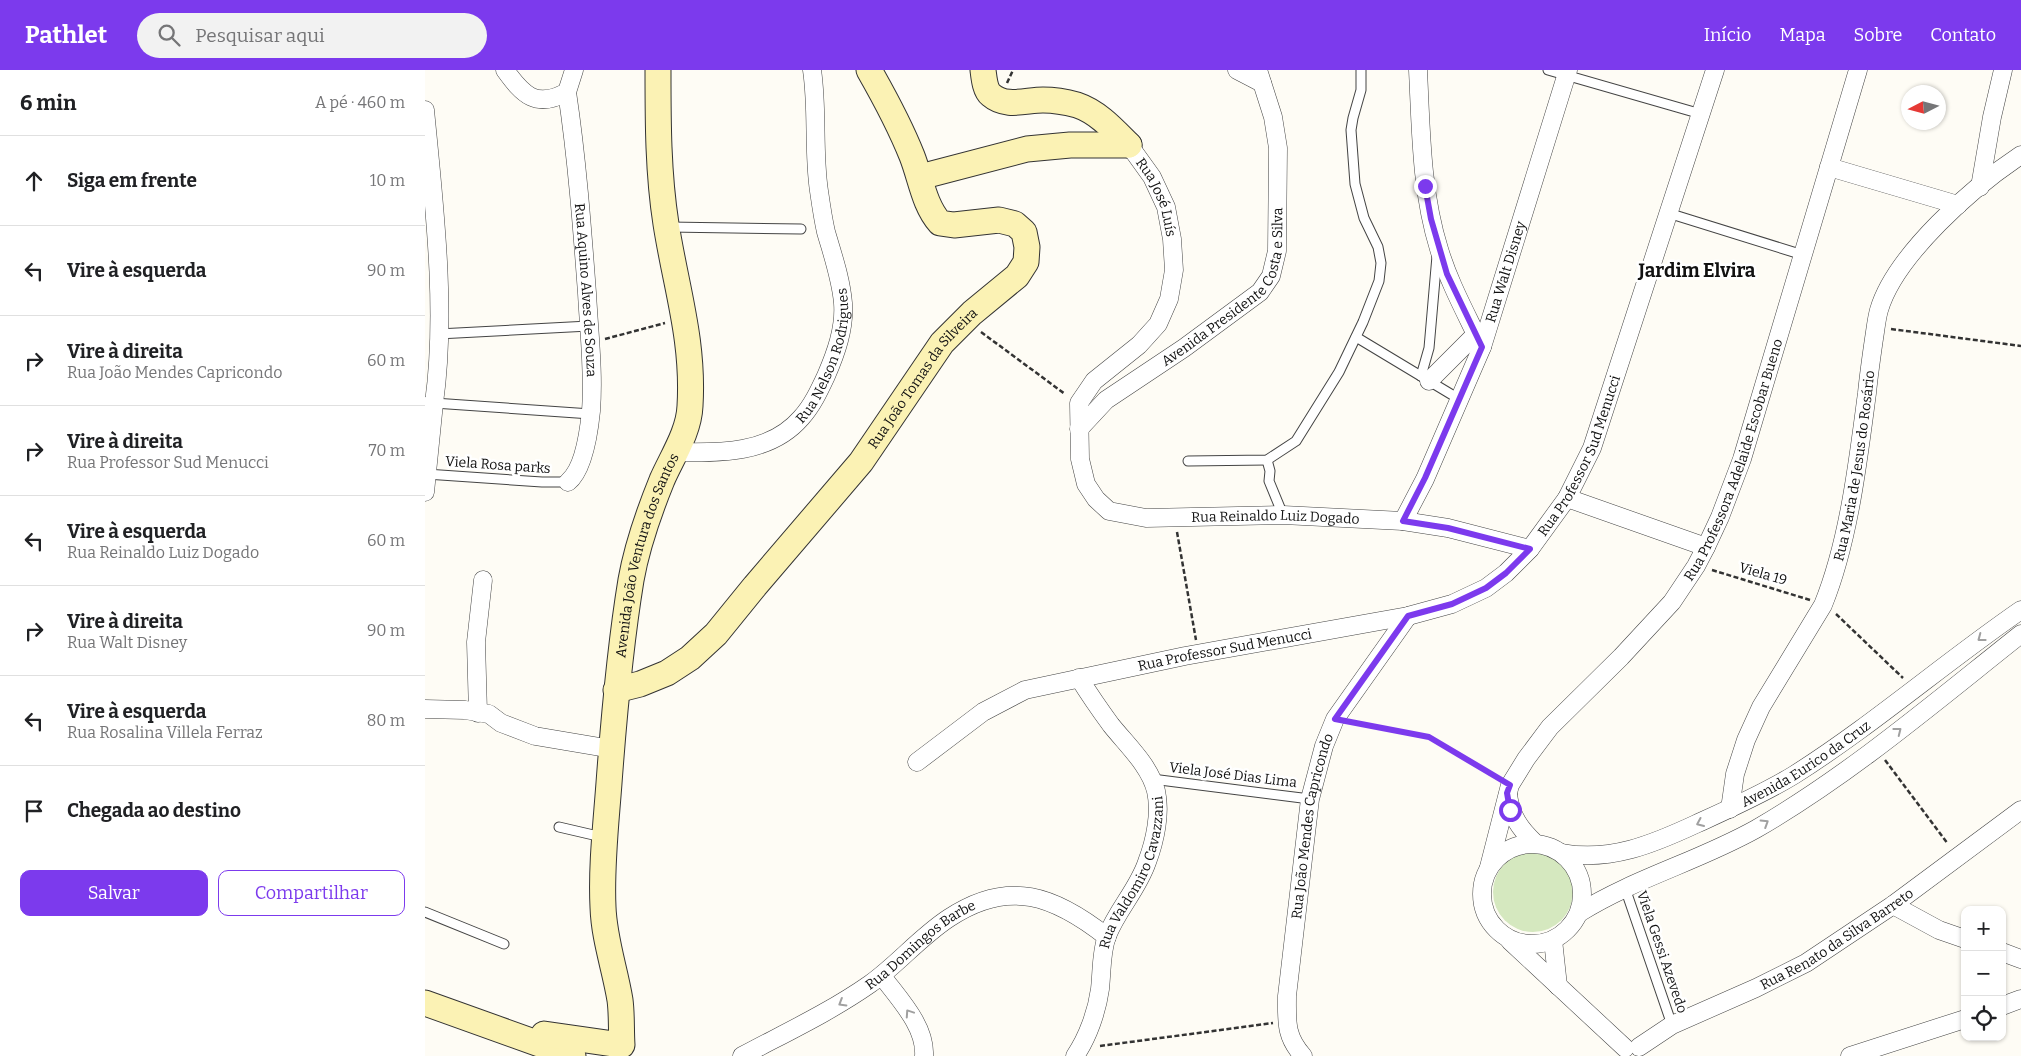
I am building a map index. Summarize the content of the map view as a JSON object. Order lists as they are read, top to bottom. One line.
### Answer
{"streets":{"street":["Rua José Luís","Rua Walt Disney","Avenida Presidente Costa e Silva","Rua Aquino Alves de Souza","Rua Nelson Rodrigues","Rua João Tomas da Silveira","Rua Professor Sud Menucci","Rua Professora Adelaide Escobar Bueno","Rua Maria de Jesus do Rosário","Rua Reinaldo Luiz Dogado","Avenida João Ventura dos Santos","Avenida Eurico da Cruz","Rua João Mendes Capricondo","Rua Valdomiro Cavazzani","Rua Renato da Silva Barreto","Rua Domingos Barbe"],"lane":["Viela Rosa parks","Viela José Dias Lima","Viela Gessi Azevedo"],"path":["Viela 19"]},"crossings":[["Rua José Luís","Rua João Tomas da Silveira"],["Rua Walt Disney","Rua Reinaldo Luiz Dogado"],["Avenida Presidente Costa e Silva","Rua Reinaldo Luiz Dogado"],["Rua Aquino Alves de Souza","Viela Rosa parks"],["Rua Nelson Rodrigues","Avenida João Ventura dos Santos"],["Rua João Tomas da Silveira","Avenida João Ventura dos Santos"],["Rua Professor Sud Menucci","Rua Reinaldo Luiz Dogado"],["Rua Professor Sud Menucci","Rua João Mendes Capricondo"],["Rua Professor Sud Menucci","Rua Valdomiro Cavazzani"],["Rua Professora Adelaide Escobar Bueno","Viela 19"],["Rua Professora Adelaide Escobar Bueno","Avenida Eurico da Cruz"],["Rua Maria de Jesus do Rosário","Viela 19"],["Rua Maria de Jesus do Rosário","Avenida Eurico da Cruz"],["Viela 19","Avenida Eurico da Cruz"],["Avenida Eurico da Cruz","Viela Gessi Azevedo"],["Viela José Dias Lima","Rua João Mendes Capricondo"],["Viela José Dias Lima","Rua Valdomiro Cavazzani"],["Rua Valdomiro Cavazzani","Rua Domingos Barbe"],["Rua Renato da Silva Barreto","Viela Gessi Azevedo"]],"one_way":["Rua Domingos Barbe"],"districts":["Jardim Elvira"],"north":"left","page":{"header":"Pathlet","search":"Pesquisar aqui","nav":["Início","Mapa","Sobre","Contato"],"heading":["6 min","A pé · 460 m"],"list":[["Siga em frente","10 m"],["Vire à esquerda","90 m"],["Vire à direita","Rua João Mendes Capricondo","60 m"],["Vire à direita","Rua Professor Sud Menucci","70 m"],["Vire à esquerda","Rua Reinaldo Luiz Dogado","60 m"],["Vire à direita","Rua Walt Disney","90 m"],["Vire à esquerda","Rua Rosalina Villela Ferraz","80 m"],"Chegada ao destino"],"buttons":["Salvar","Compartilhar"],"map_buttons":["+","−"]}}
